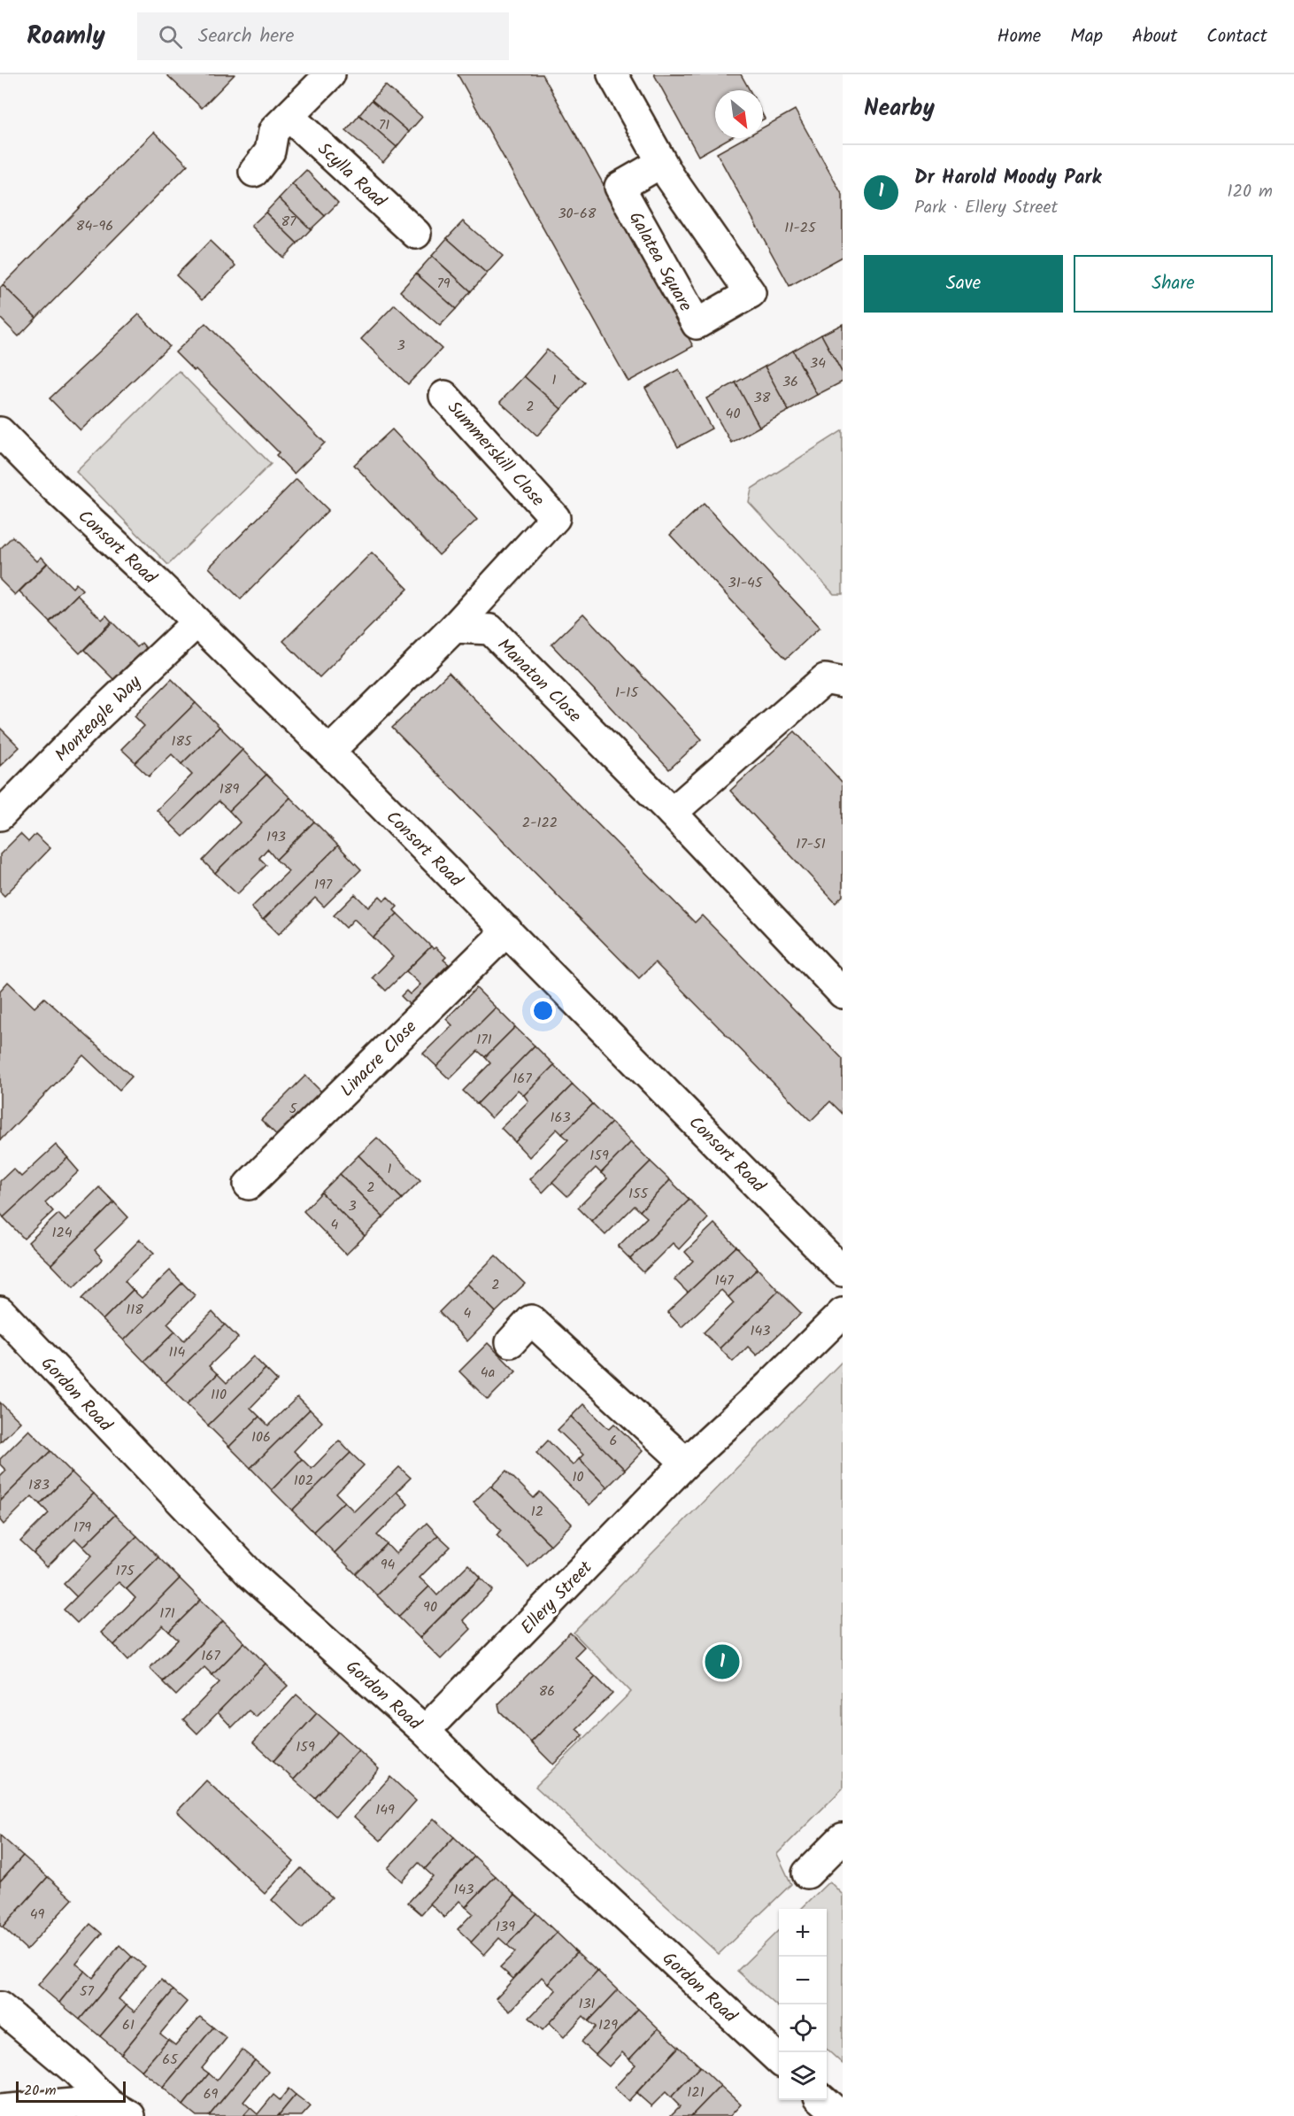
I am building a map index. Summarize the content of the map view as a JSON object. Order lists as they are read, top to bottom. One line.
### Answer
{"streets":{"street":["Scylla Road","Galatea Square","Summerskill Close","Consort Road","Manaton Close","Monteagle Way","Linacre Close","Gordon Road","Ellery Street"]},"crossings":[["Summerskill Close","Manaton Close"],["Consort Road","Monteagle Way"],["Consort Road","Linacre Close"],["Gordon Road","Ellery Street"]],"house_numbers":["71","30-68","87","84-96","11-25","79","3","34","1","36","38","2","40","31-45","1-15","185","189","2-122","193","17-51","197","171","167","5","163","159","1","2","155","3","4","124","147","2","118","4","143","114","4a","110","106","6","10","102","183","12","179","94","175","90","171","167","86","159","149","143","49","139","57","131","61","129","65","121","69"],"scale_bar":"20 m","north":"bottom right","page":{"header":"Roamly","search":"Search here","nav":["Home","Map","About","Contact"],"heading":"Nearby","list":[{"mark":"1","name":"Dr Harold Moody Park","note":"Park · Ellery Street","value":"120 m"}],"buttons":["Save","Share"],"pins":"1","map_buttons":["+","−"],"scale":"20 m"}}
